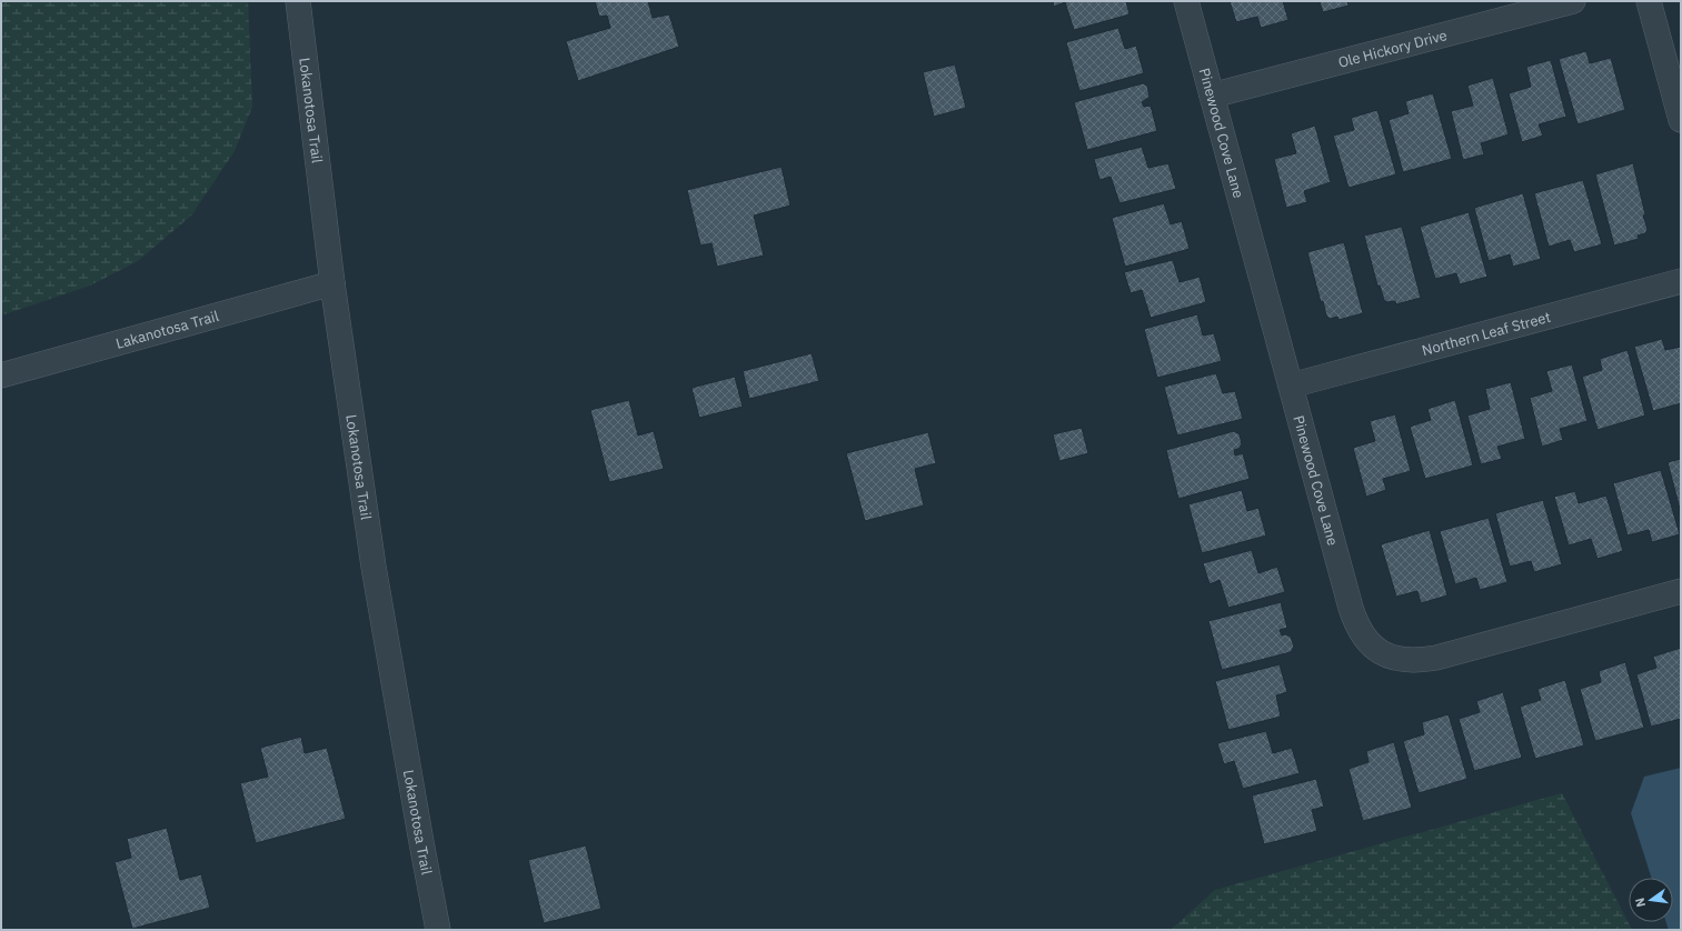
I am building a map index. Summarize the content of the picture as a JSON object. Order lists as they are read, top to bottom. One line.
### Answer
{"streets":{"street":["Ole Hickory Drive","Lokanotosa Trail","Pinewood Cove Lane","Lakanotosa Trail","Northern Leaf Street"]},"crossings":[["Ole Hickory Drive","Pinewood Cove Lane"],["Lokanotosa Trail","Lakanotosa Trail"],["Pinewood Cove Lane","Northern Leaf Street"]],"north":"left"}
